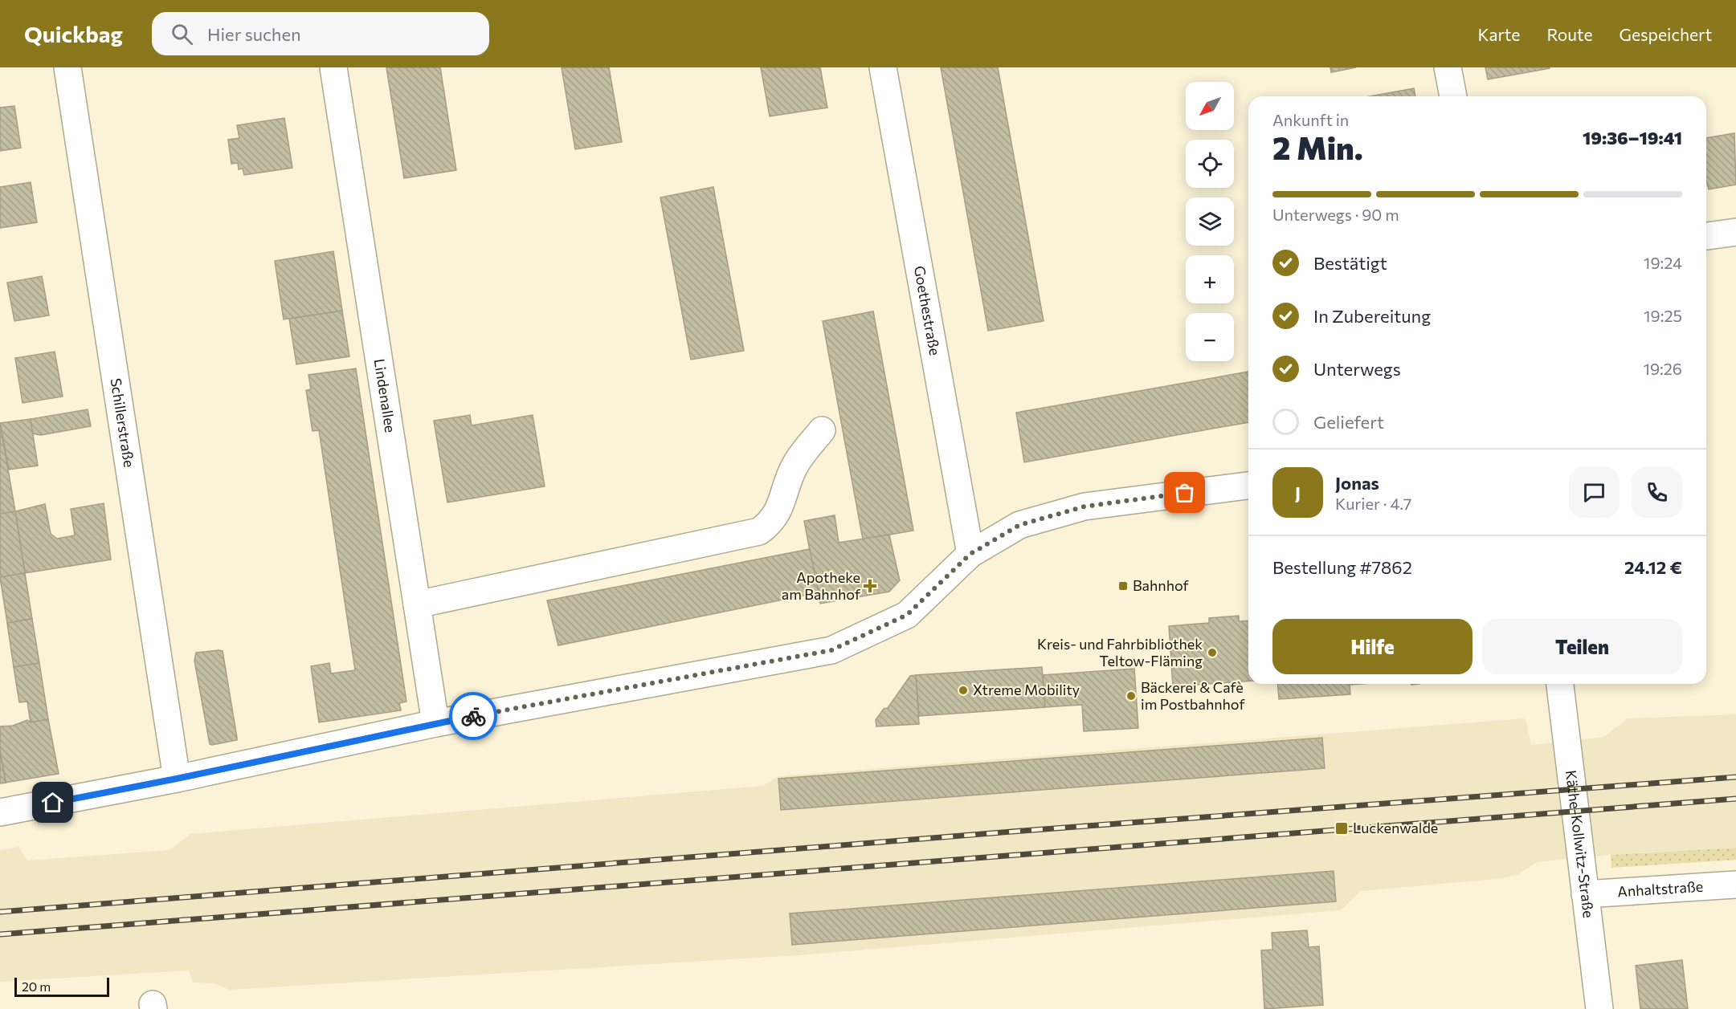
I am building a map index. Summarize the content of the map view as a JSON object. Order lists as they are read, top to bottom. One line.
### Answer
{"streets":{"street":["Goethestraße","Lindenallee","Schillerstraße","Käthe-Kollwitz-Straße","Anhaltstraße"]},"crossings":[["Käthe-Kollwitz-Straße","Anhaltstraße"]],"places":{"health":["Apotheke am Bahnhof"],"transit":["Bahnhof","Luckenwalde"],"other":["Kreis- und Fahrbibliothek Teltow-Fläming","Xtreme Mobility","Bäckerei & Cafè im Postbahnhof"]},"scale_bar":"20 m","north":"bottom left","page":{"header":"Quickbag","search":"Hier suchen","nav":["Karte","Route","Gespeichert"],"map_buttons":["+","−"],"heading":["2 Min.","Ankunft in","19:36–19:41"],"panel":["Jonas","Kurier · 4.7","Bestellung #7862","24.12 €"],"bar":"Unterwegs · 90 m","list":[["Bestätigt","19:24"],["In Zubereitung","19:25"],["Unterwegs","19:26"],"Geliefert"],"round":"J","buttons":["Hilfe","Teilen"],"scale":"20 m"}}
